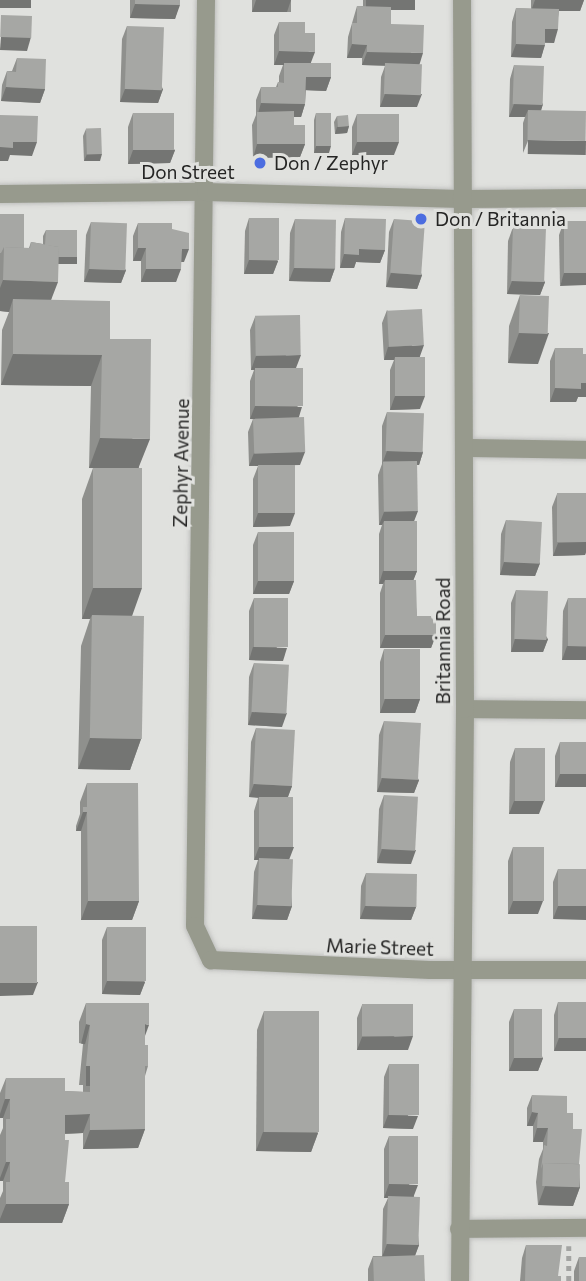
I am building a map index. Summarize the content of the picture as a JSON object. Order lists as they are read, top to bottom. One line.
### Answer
{"streets":{"street":["Don Street","Zephyr Avenue","Britannia Road","Marie Street"]},"crossings":[["Don Street","Zephyr Avenue"],["Don Street","Britannia Road"],["Zephyr Avenue","Marie Street"],["Britannia Road","Marie Street"]],"places":["Don / Zephyr","Don / Britannia"]}
